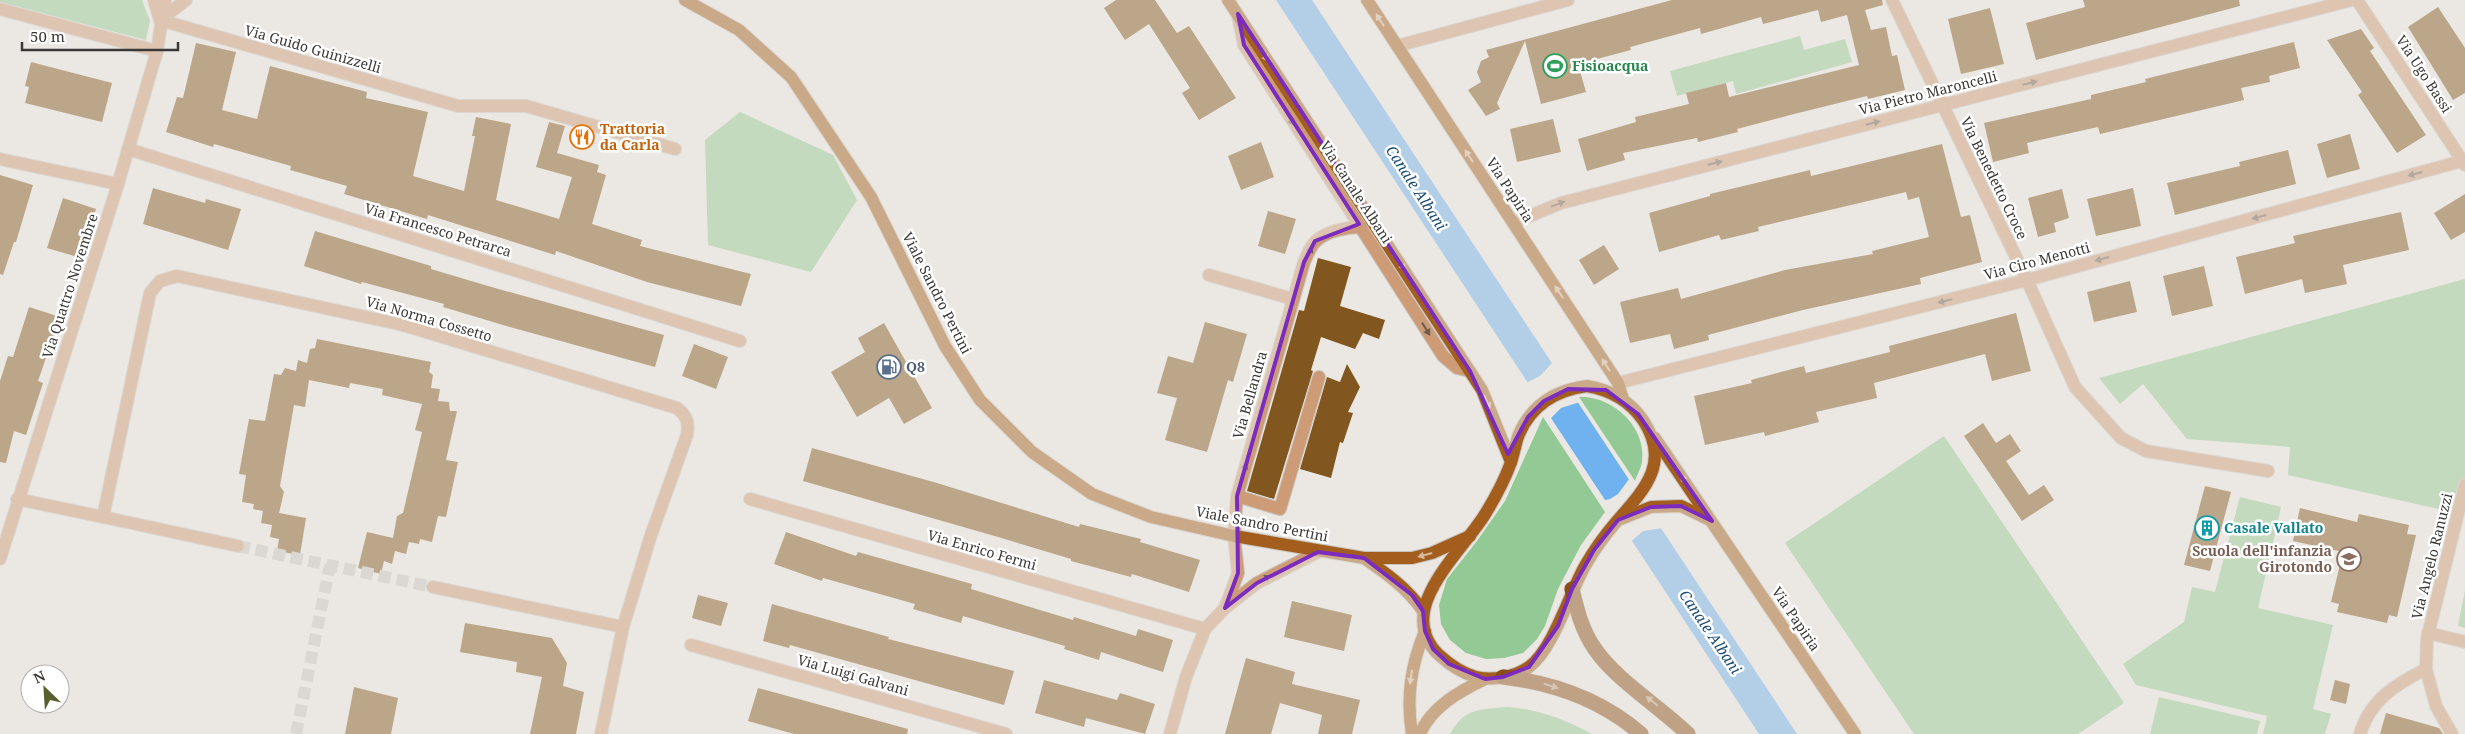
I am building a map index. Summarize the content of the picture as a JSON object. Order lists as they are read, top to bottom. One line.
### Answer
{"streets":{"main road":["Via Papiria","Via Canale Albani","Viale Sandro Pertini"],"street":["Via Guido Guinizzelli","Via Ugo Bassi","Via Pietro Maroncelli","Via Benedetto Croce","Via Francesco Petrarca","Via Ciro Menotti","Via Quattro Novembre","Via Norma Cossetto","Via Bellandra","Via Enrico Fermi","Via Angelo Ranuzzi","Via Luigi Galvani"]},"crossings":[["Via Guido Guinizzelli","Via Quattro Novembre"],["Via Ugo Bassi","Via Ciro Menotti"],["Via Pietro Maroncelli","Via Benedetto Croce"],["Via Pietro Maroncelli","Via Papiria"],["Via Benedetto Croce","Via Ciro Menotti"],["Via Papiria","Via Ciro Menotti"],["Via Canale Albani","Via Bellandra"],["Via Francesco Petrarca","Via Quattro Novembre"],["Viale Sandro Pertini","Via Bellandra"],["Via Bellandra","Via Enrico Fermi"]],"one_way":["Via Pietro Maroncelli","Via Papiria","Via Canale Albani","Via Ciro Menotti","Via Bellandra"],"water":["Canale Albani"],"places":{"sports":["Fisioacqua"],"restaurant":["Trattoria da Carla"],"fuel station":["Q8"],"building":["Casale Vallato"],"school or university":["Scuola dell'infanzia Girotondo"]},"scale_bar":"50 m","north":"top left"}
